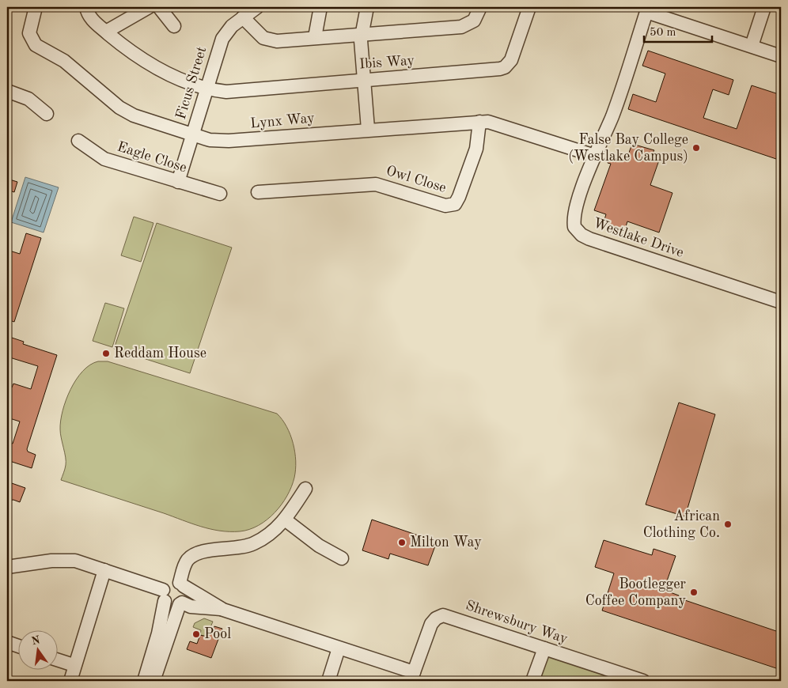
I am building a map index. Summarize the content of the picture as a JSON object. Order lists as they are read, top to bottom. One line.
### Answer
{"streets":{"street":["Ibis Way","Ficus Street","Lynx Way","Eagle Close","Owl Close","Westlake Drive","Shrewsbury Way"]},"crossings":[["Ibis Way","Ficus Street"],["Ficus Street","Lynx Way"],["Ficus Street","Eagle Close"],["Lynx Way","Owl Close"],["Lynx Way","Westlake Drive"]],"places":["False Bay College (Westlake Campus)","Reddam House","African Clothing Co.","Milton Way","Bootlegger Coffee Company","Pool"],"scale_bar":"50 m","north":"top"}
